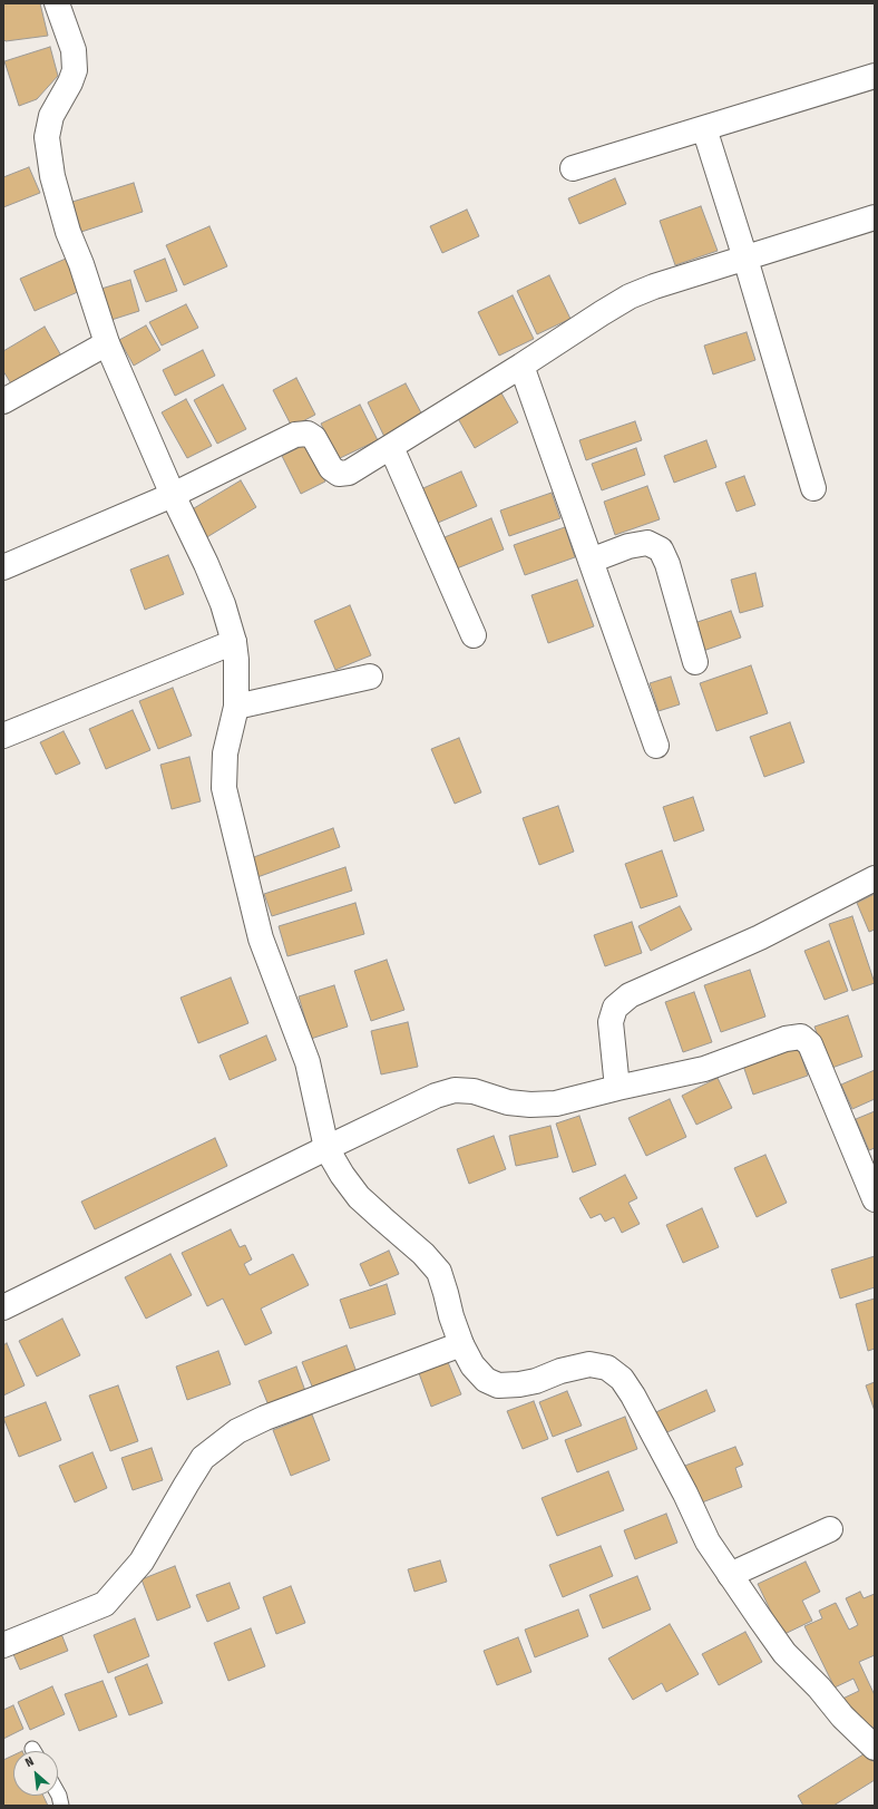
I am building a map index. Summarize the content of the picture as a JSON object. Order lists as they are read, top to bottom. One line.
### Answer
{"north":"top left"}
